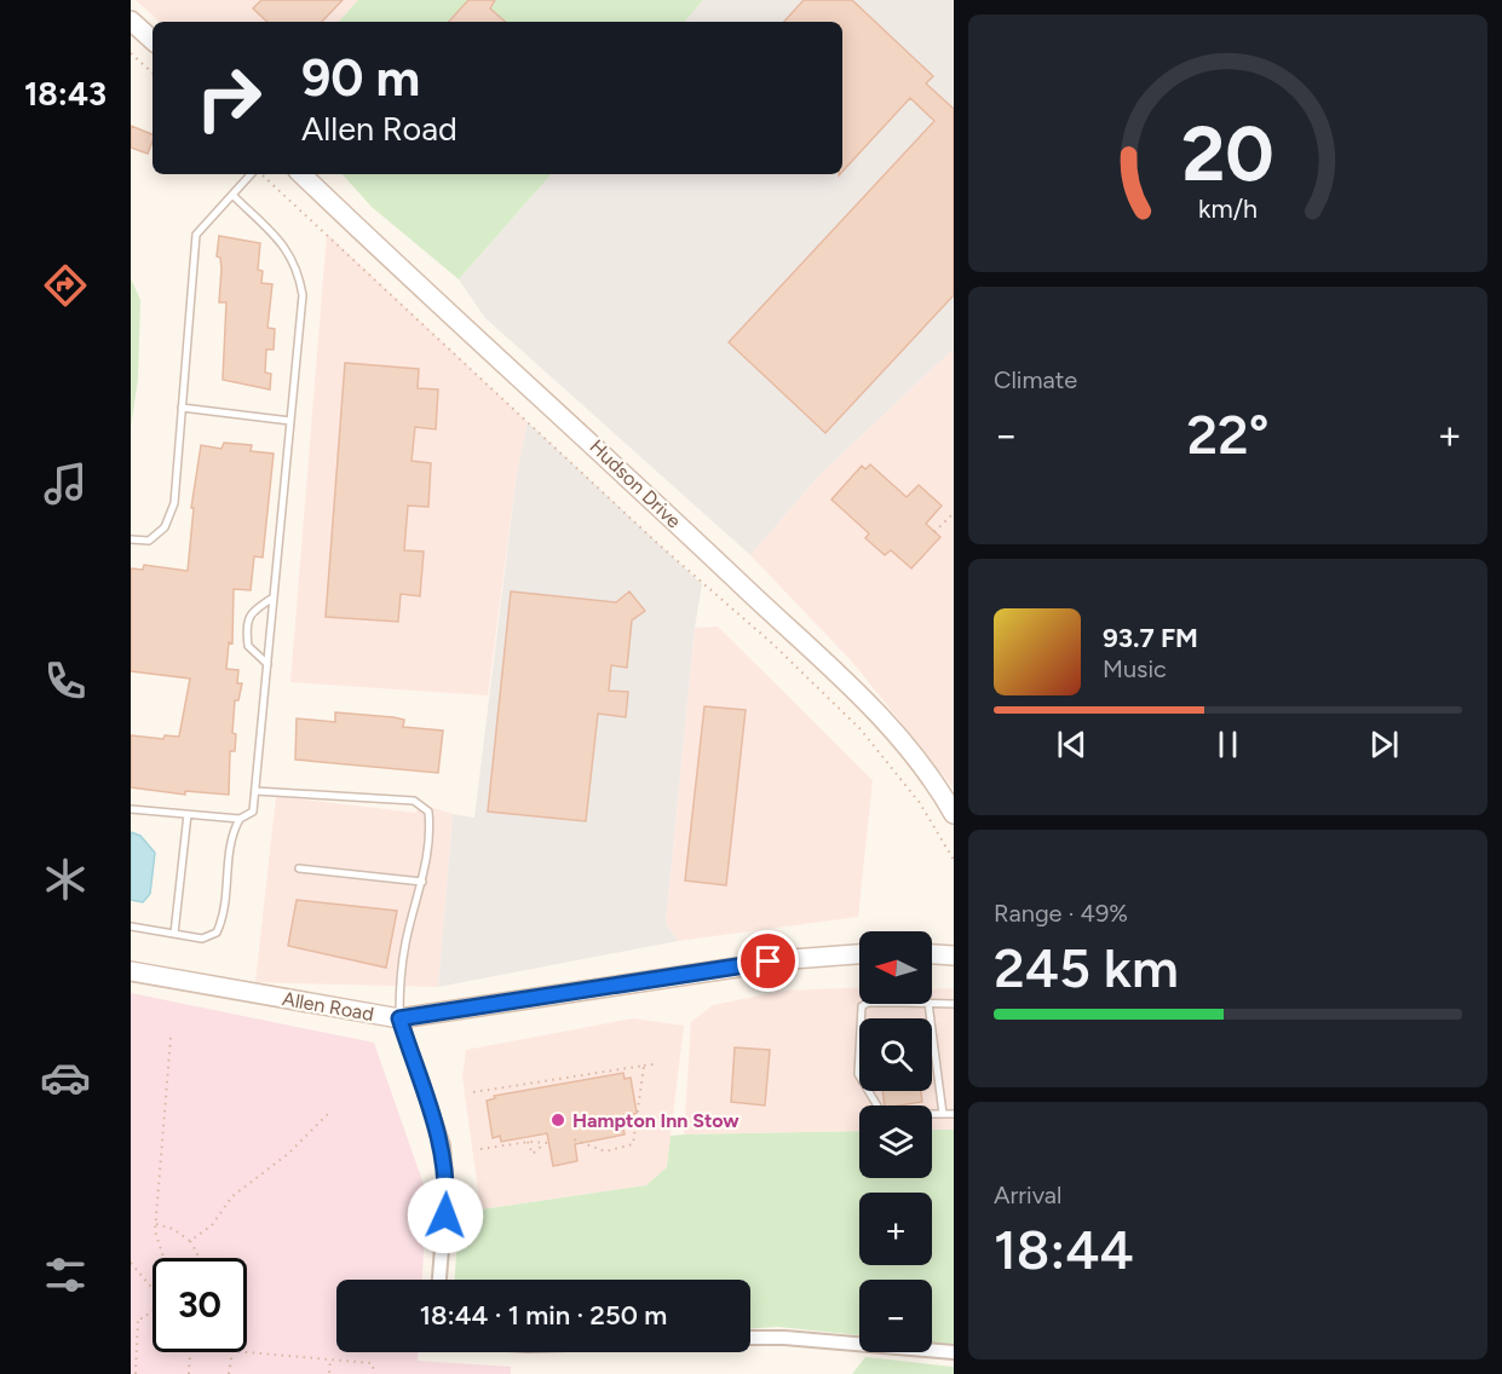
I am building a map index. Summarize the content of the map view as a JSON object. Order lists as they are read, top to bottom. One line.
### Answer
{"streets":{"main road":["Hudson Drive","Allen Road"]},"places":["Hampton Inn Stow"],"north":"left","page":{"tabs":"18:43","turn":["90 m","Allen Road"],"tile":["Climate",["Range · 49%","245 km"],["Arrival","18:44"]],"heat":["−","22°","+"],"song":["93.7 FM","Music"],"map_buttons":["+","−"],"limit":"30","trip":"18:44 · 1 min · 250 m","gauge":["20","km/h"]}}
